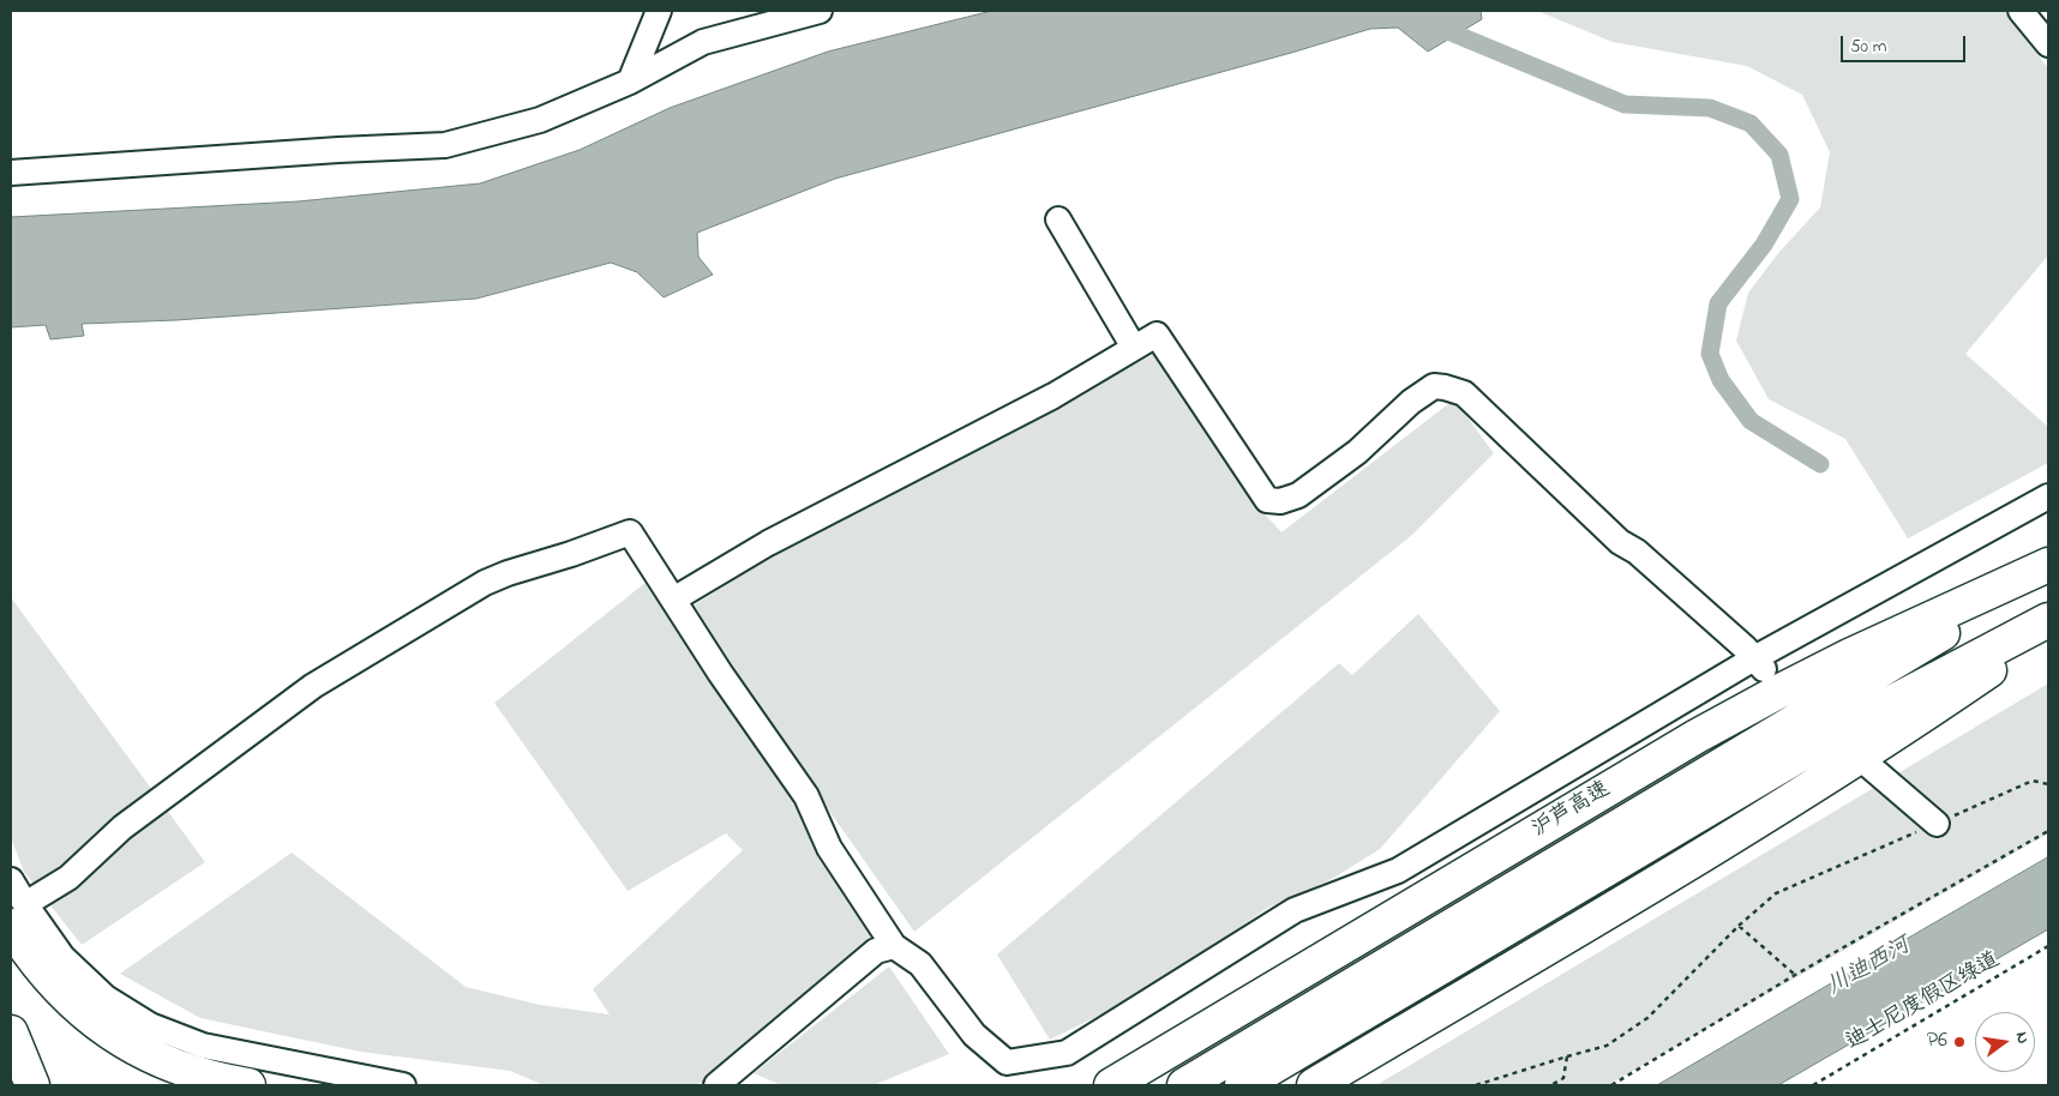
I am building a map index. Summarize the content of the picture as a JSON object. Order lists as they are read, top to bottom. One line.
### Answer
{"streets":{"highway":["沪芦高速"],"path":["迪士尼度假区绿道"]},"water":["川迪西河"],"places":["P6"],"scale_bar":"50 m","north":"right"}
